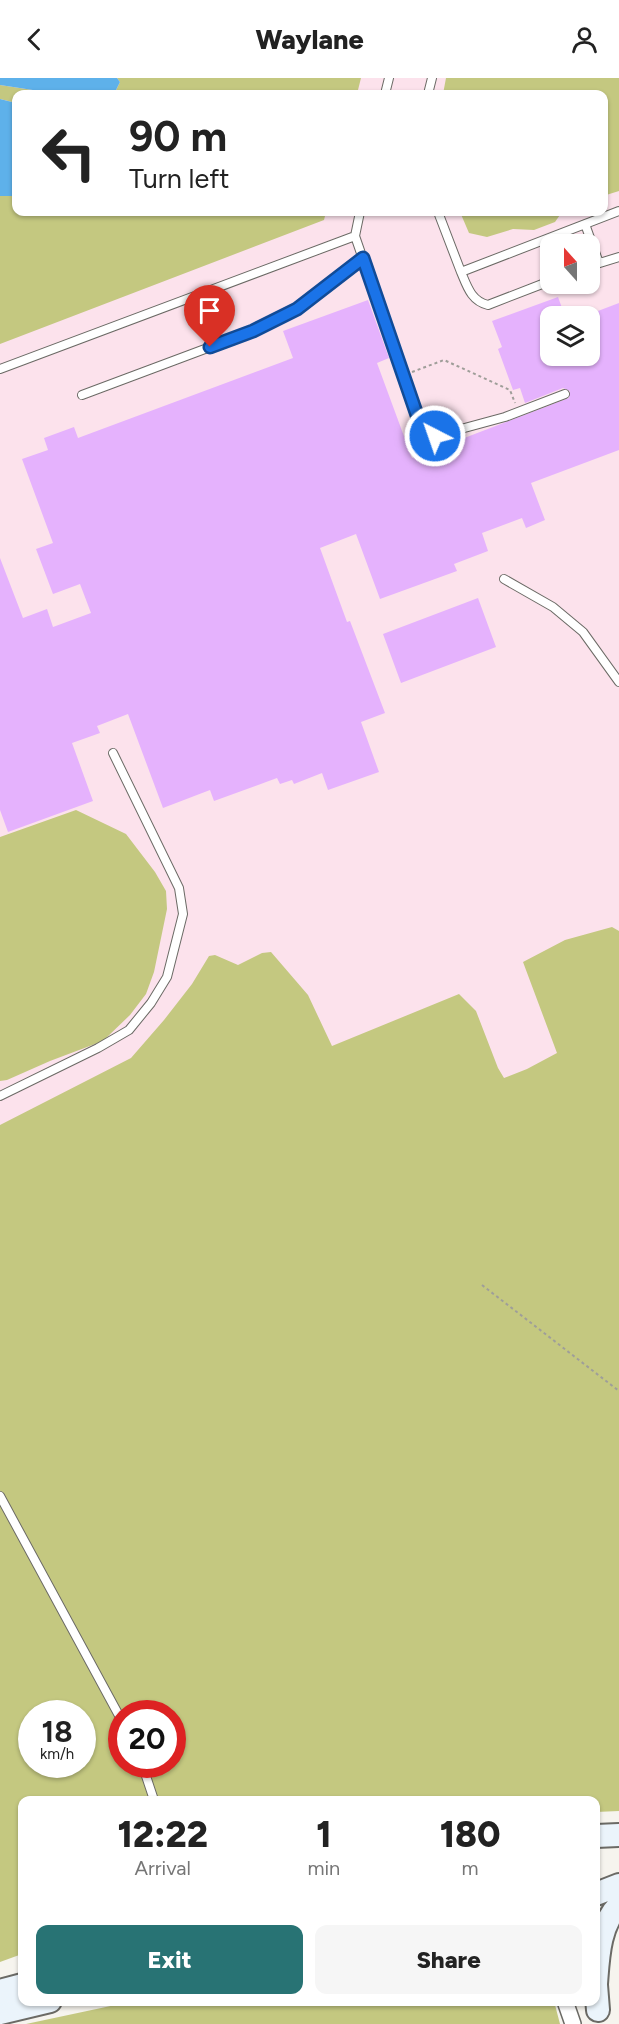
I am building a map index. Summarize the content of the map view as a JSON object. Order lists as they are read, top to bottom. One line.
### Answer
{"north":"top","page":{"header":"Waylane","turn":["90 m","Turn left"],"speed":"18 km/h","limit":"20","eta":["12:22","Arrival","1","min","180","m"],"buttons":["Exit","Share"]}}
